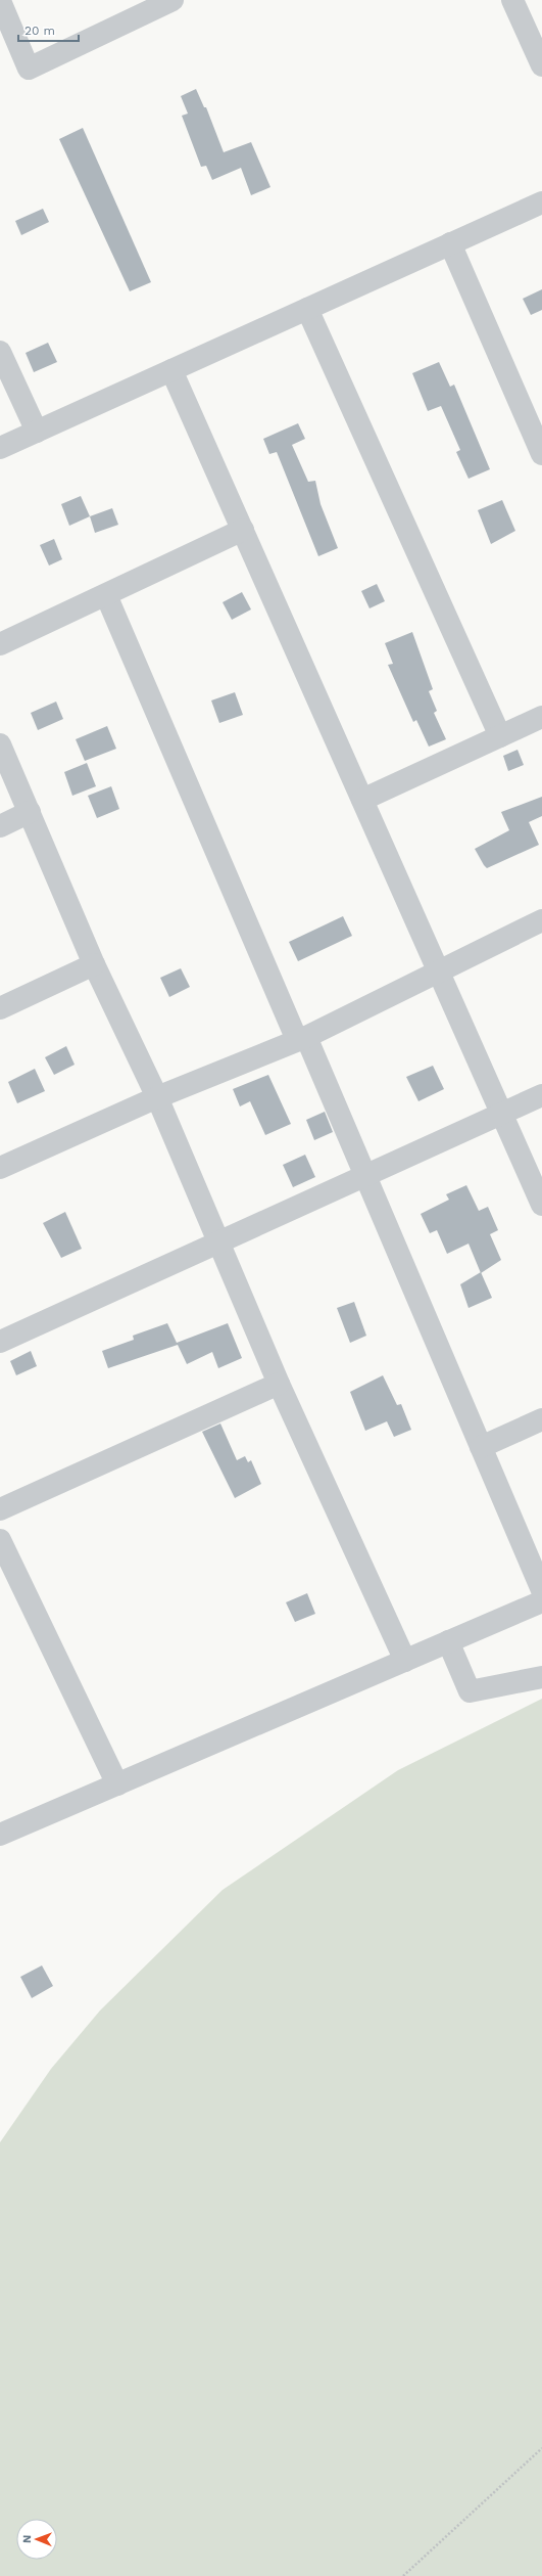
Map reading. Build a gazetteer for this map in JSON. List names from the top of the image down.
{
  "scale_bar": "20 m",
  "north": "left"
}
